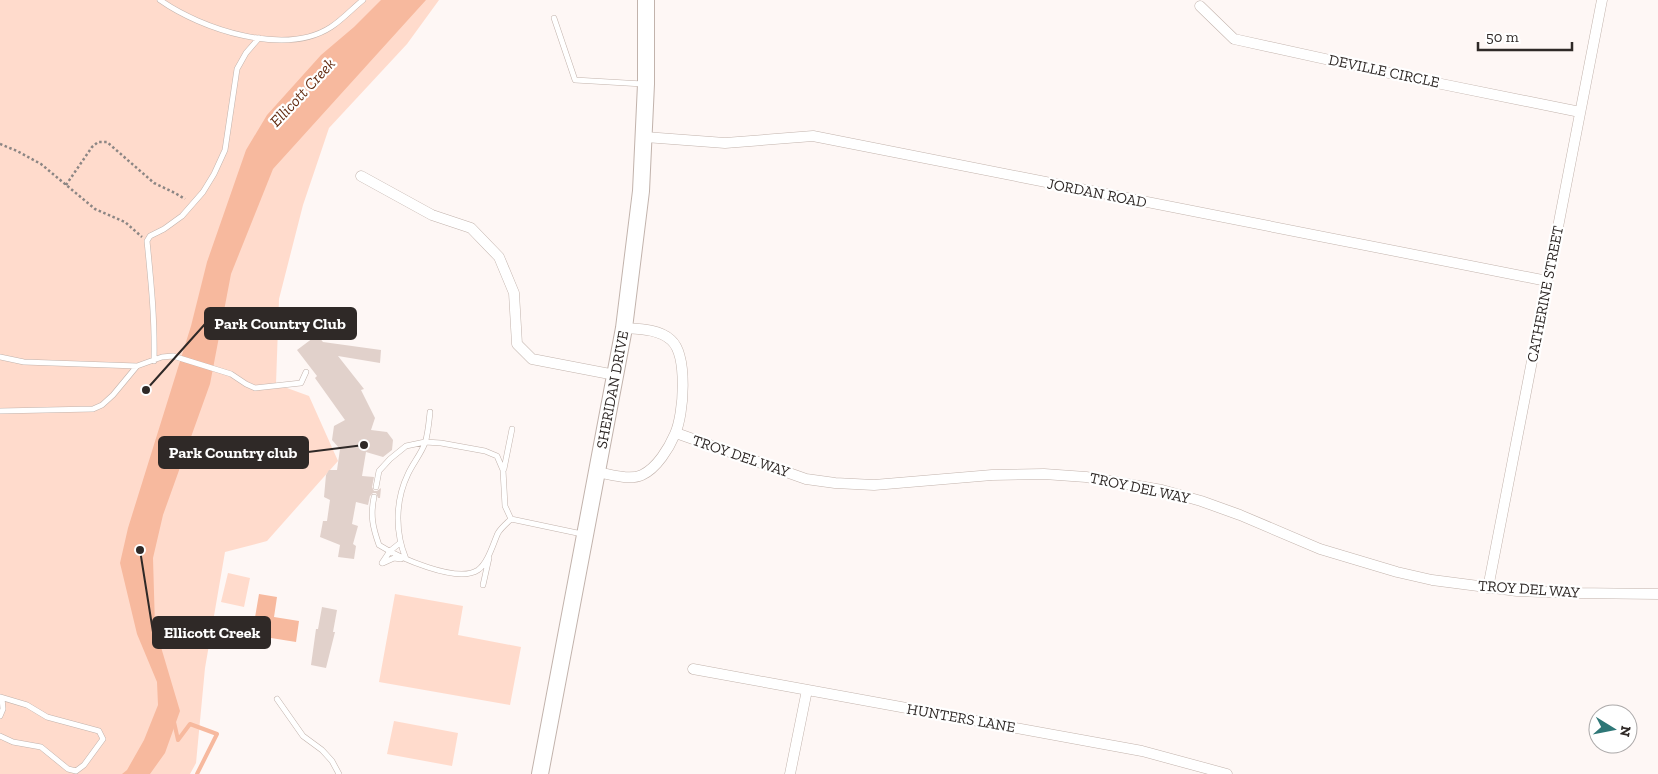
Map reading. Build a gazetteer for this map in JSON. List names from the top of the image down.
{
  "streets": {
    "main road": ["SHERIDAN DRIVE"],
    "street": [
      "DEVILLE CIRCLE",
      "JORDAN ROAD",
      "CATHERINE STREET",
      "TROY DEL WAY",
      "HUNTERS LANE"
    ]
  },
  "crossings": [
    ["DEVILLE CIRCLE", "CATHERINE STREET"],
    ["JORDAN ROAD", "CATHERINE STREET"],
    ["JORDAN ROAD", "SHERIDAN DRIVE"],
    ["CATHERINE STREET", "TROY DEL WAY"]
  ],
  "water": ["Ellicott Creek"],
  "places": ["Park Country Club", "Park Country club", "Ellicott Creek"],
  "scale_bar": "50 m",
  "north": "right"
}
